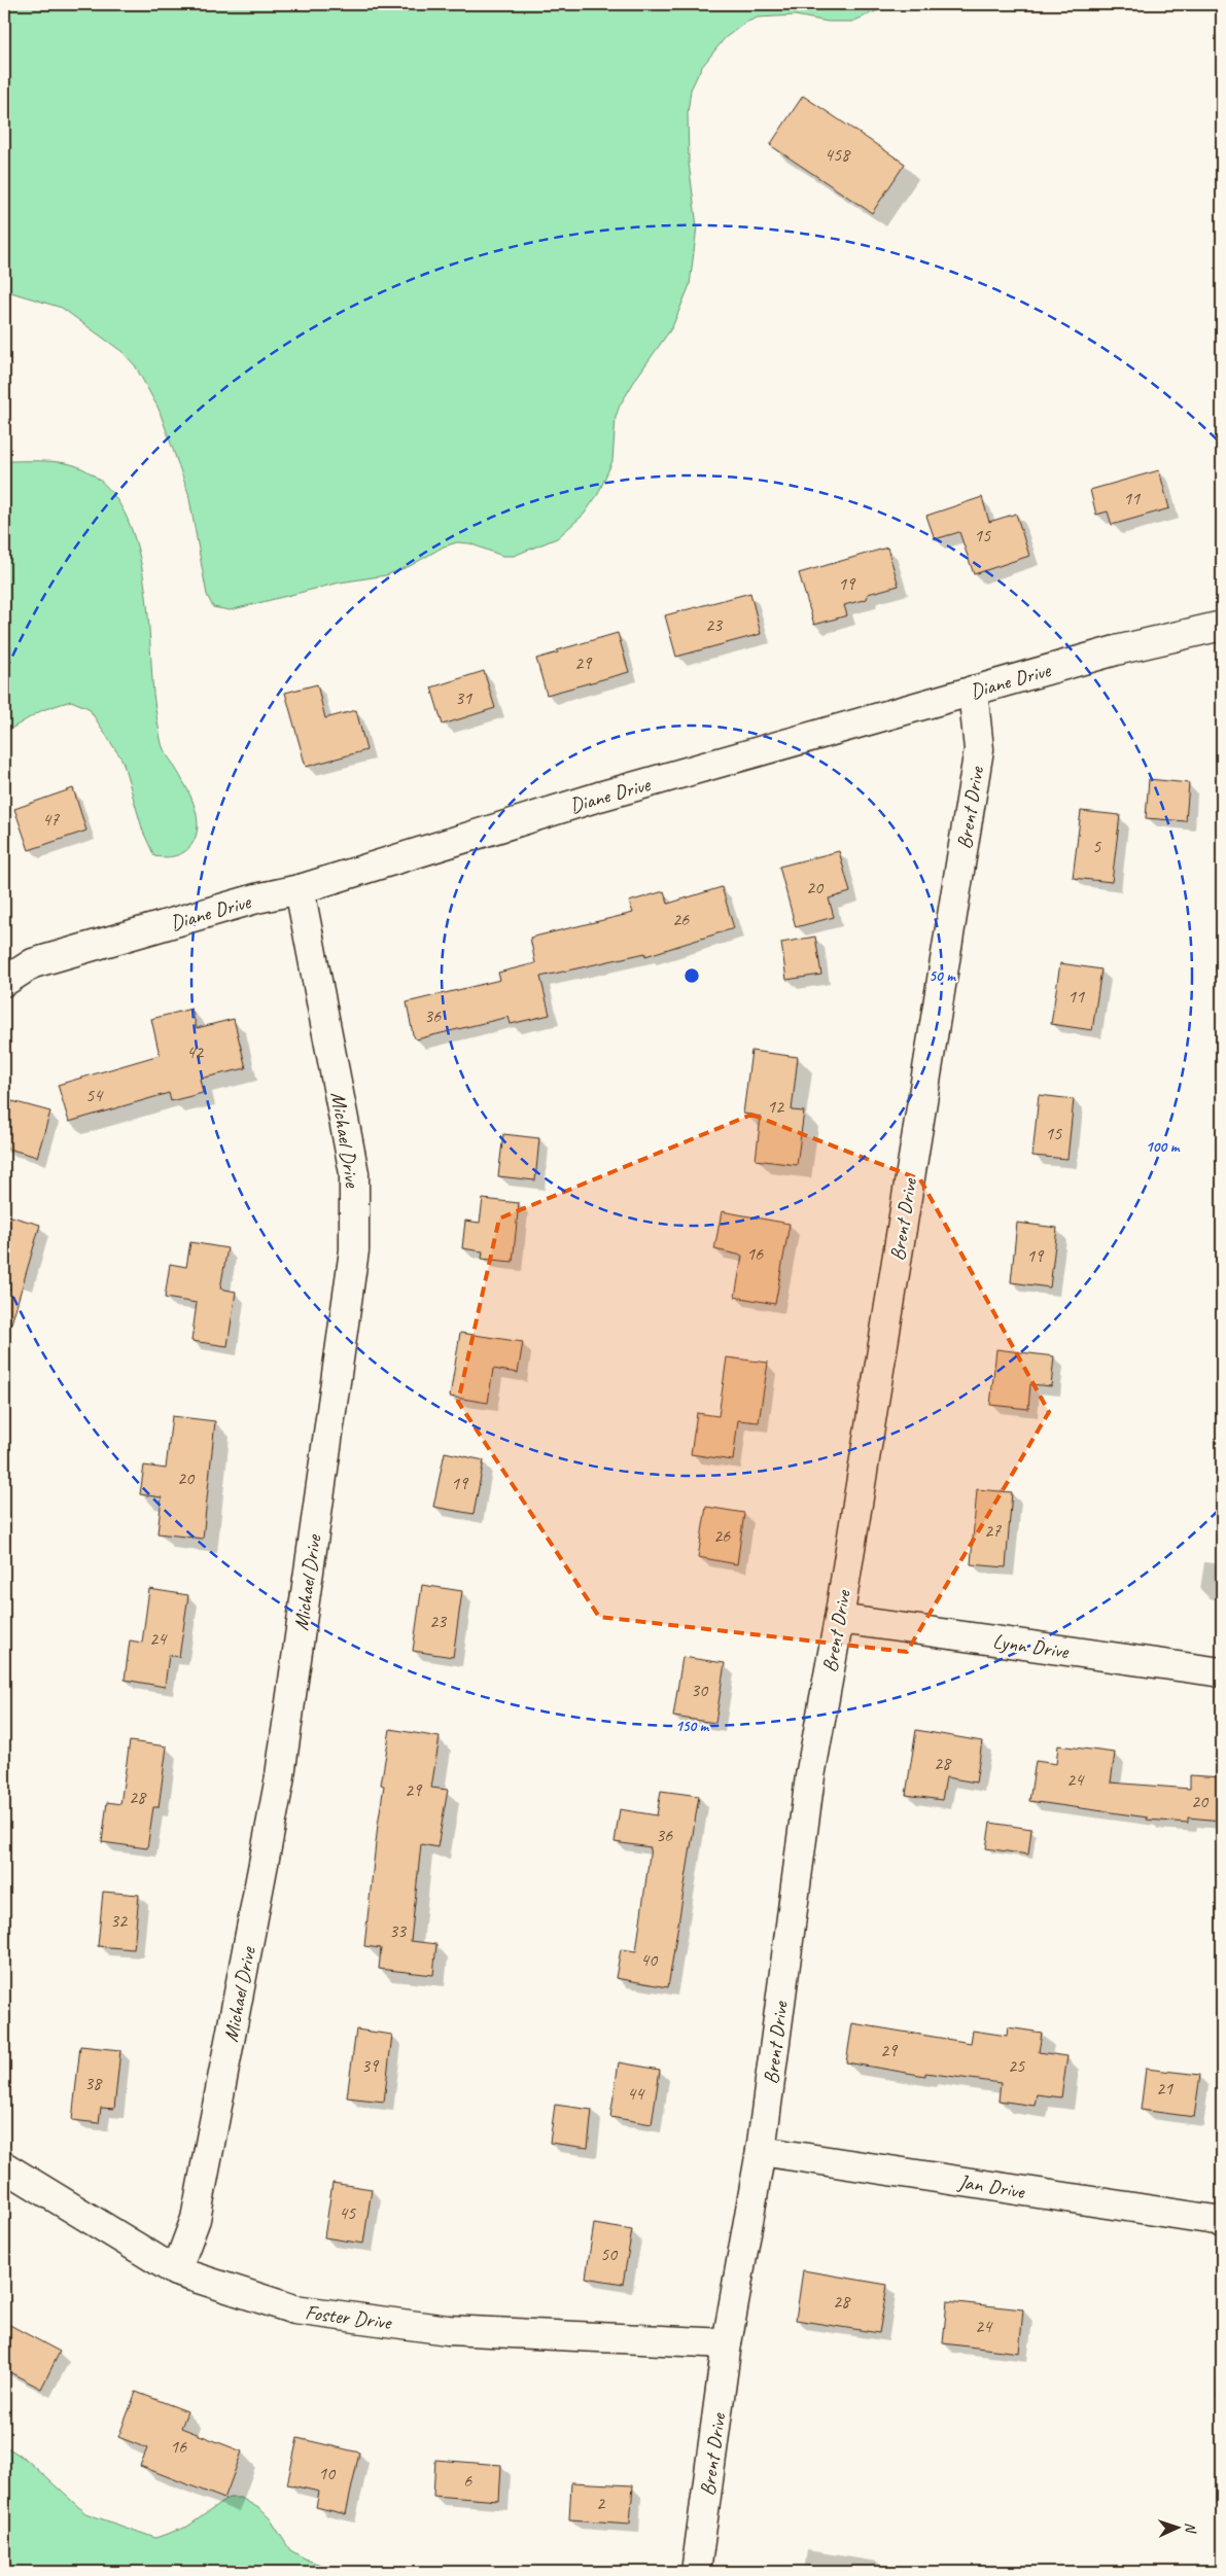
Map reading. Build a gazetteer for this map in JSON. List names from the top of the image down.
{
  "streets": {
    "street": [
      "Diane Drive",
      "Brent Drive",
      "Michael Drive",
      "Lynn Drive",
      "Jan Drive",
      "Foster Drive"
    ]
  },
  "crossings": [
    ["Diane Drive", "Brent Drive"],
    ["Diane Drive", "Michael Drive"],
    ["Brent Drive", "Lynn Drive"],
    ["Brent Drive", "Jan Drive"],
    ["Brent Drive", "Foster Drive"],
    ["Michael Drive", "Foster Drive"]
  ],
  "house_numbers": [
    "458",
    "11",
    "15",
    "19",
    "23",
    "29",
    "31",
    "47",
    "5",
    "20",
    "26",
    "11",
    "36",
    "42",
    "54",
    "12",
    "15",
    "16",
    "19",
    "20",
    "19",
    "27",
    "26",
    "23",
    "24",
    "30",
    "28",
    "24",
    "29",
    "28",
    "20",
    "36",
    "32",
    "33",
    "40",
    "29",
    "39",
    "25",
    "38",
    "21",
    "44",
    "45",
    "50",
    "28",
    "24",
    "16",
    "10",
    "6",
    "2"
  ],
  "north": "right",
  "rings": ["50 m", "100 m", "150 m"]
}
